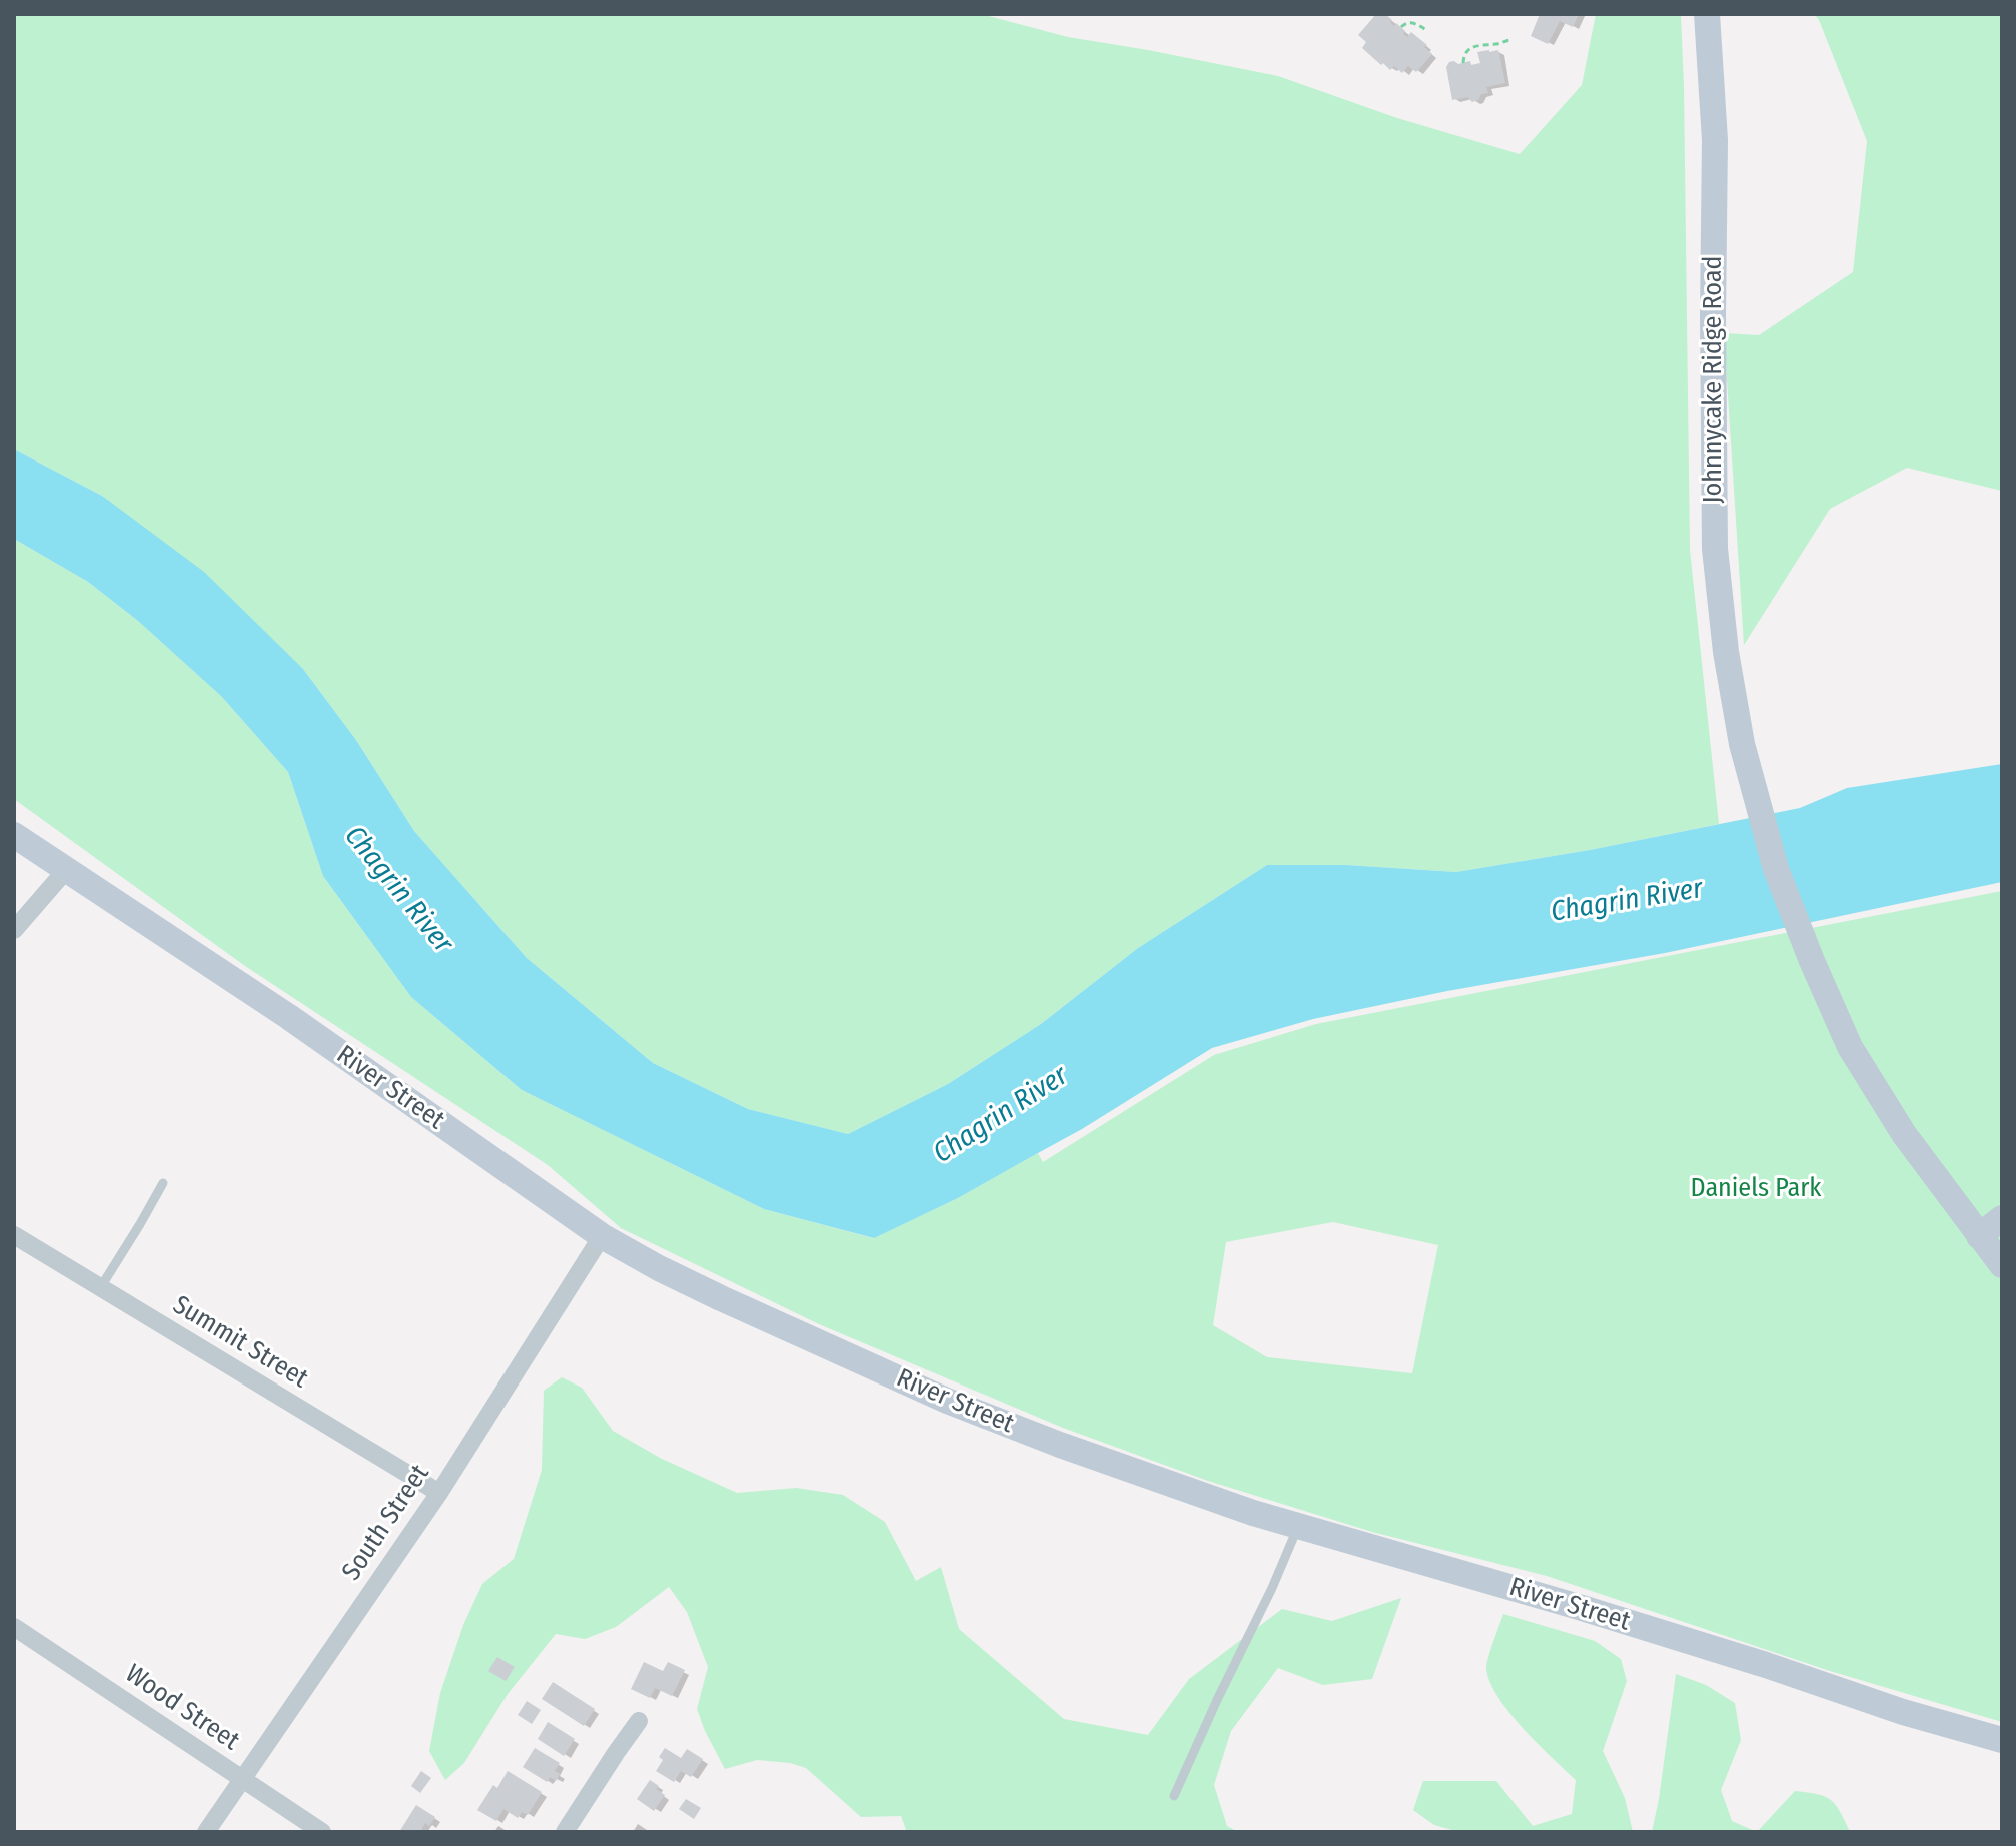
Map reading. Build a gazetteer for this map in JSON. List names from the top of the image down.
{
  "streets": {
    "main road": ["Johnnycake Ridge Road", "River Street"],
    "street": ["Summit Street", "South Street", "Wood Street"]
  },
  "crossings": [
    ["River Street", "South Street"],
    ["Summit Street", "South Street"],
    ["South Street", "Wood Street"]
  ],
  "water": ["Chagrin River"],
  "parks": ["Daniels Park"]
}
